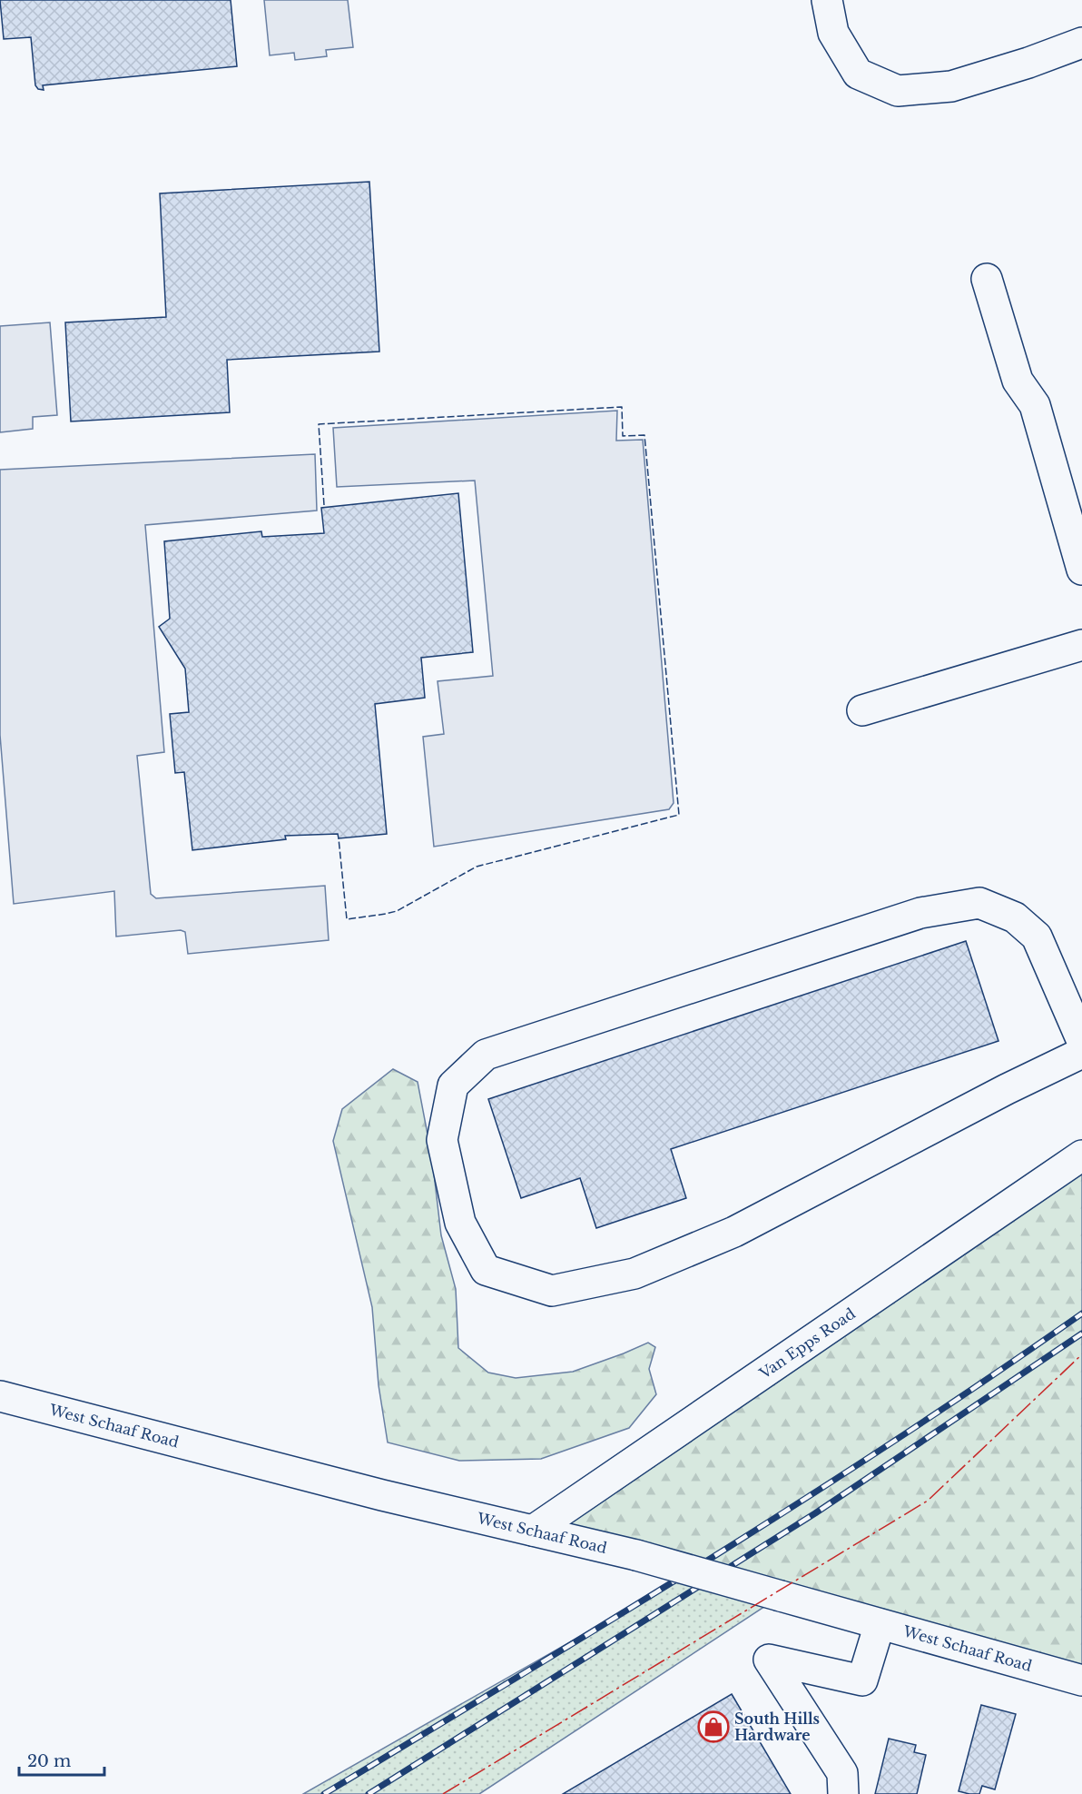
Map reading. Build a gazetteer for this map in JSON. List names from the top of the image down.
{
  "streets": {
    "street": ["Van Epps Road", "West Schaaf Road"]
  },
  "crossings": [
    ["Van Epps Road", "West Schaaf Road"]
  ],
  "places": {
    "shop": ["South Hills Hardware"]
  },
  "scale_bar": "20 m"
}
